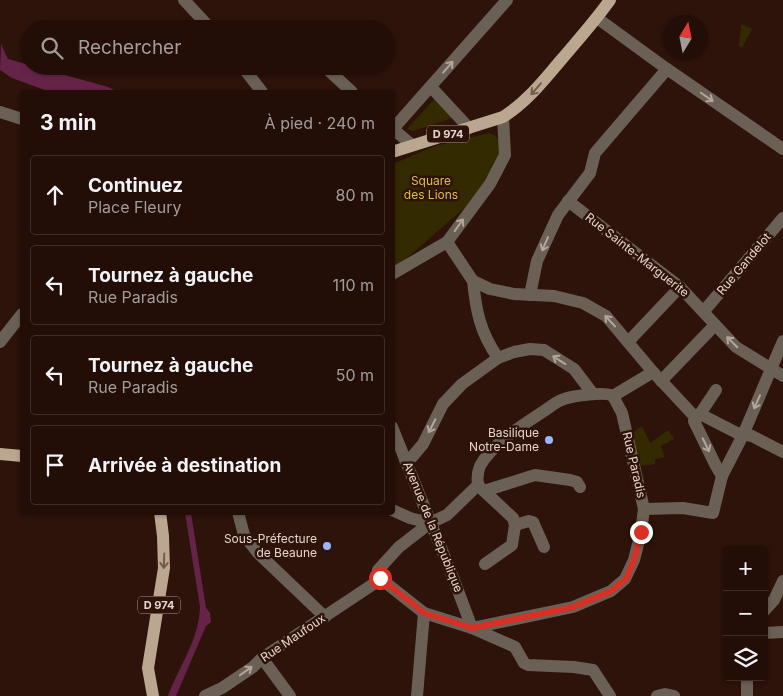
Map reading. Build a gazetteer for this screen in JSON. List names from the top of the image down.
{
  "streets": {
    "main road": ["D 974"],
    "street": [
      "Rue Sainte-Marguerite",
      "Rue Gandelot",
      "Rue Paradis",
      "Avenue de la République",
      "Rue Maufoux"
    ]
  },
  "crossings": [
    ["Rue Sainte-Marguerite", "Rue Gandelot"],
    ["Rue Paradis", "Avenue de la République"]
  ],
  "parks": ["Square des Lions"],
  "places": ["Basilique Notre-Dame", "Sous-Préfecture de Beaune"],
  "north": "top",
  "page": {
    "search": "Rechercher",
    "heading": ["3 min", "À pied · 240 m"],
    "list": [
      ["Continuez", "Place Fleury", "80 m"],
      ["Tournez à gauche", "Rue Paradis", "110 m"],
      ["Tournez à gauche", "Rue Paradis", "50 m"],
      "Arrivée à destination"
    ],
    "map_buttons": ["+", "−"]
  }
}
